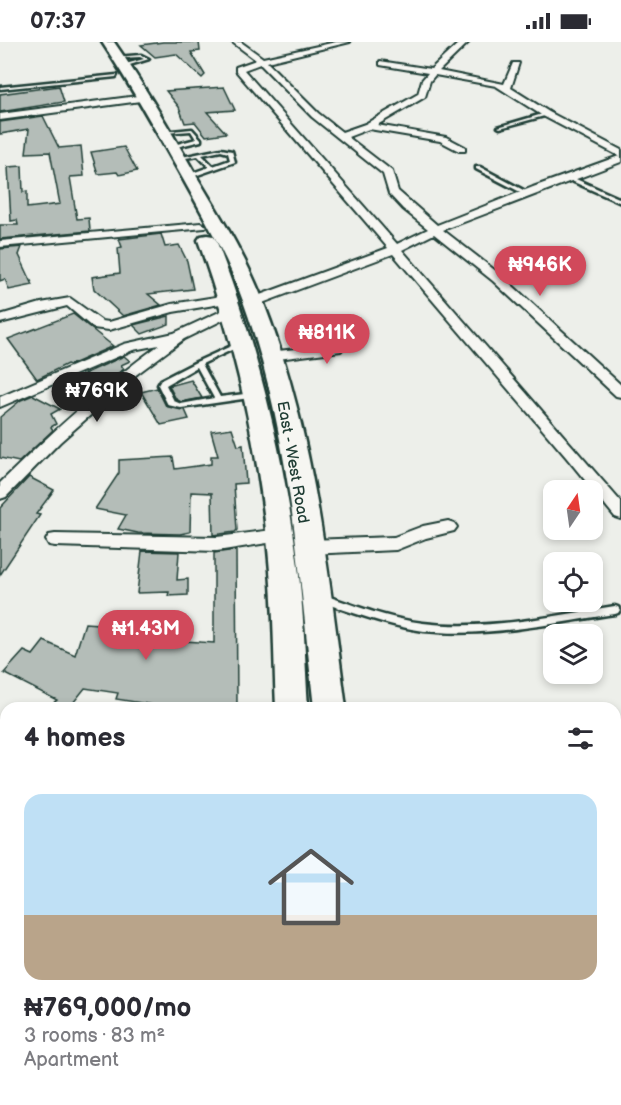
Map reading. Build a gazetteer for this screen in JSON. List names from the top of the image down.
{
  "streets": {
    "main road": ["East - West Road"]
  },
  "north": "top",
  "page": {
    "status": "07:37",
    "price": [
      "₦946K",
      "₦811K",
      "₦769K",
      "₦1.43M"
    ],
    "heading": "4 homes",
    "list": [
      {
        "name": "₦769,000/mo",
        "note": "3 rooms · 83 m² · Apartment"
      }
    ]
  }
}
